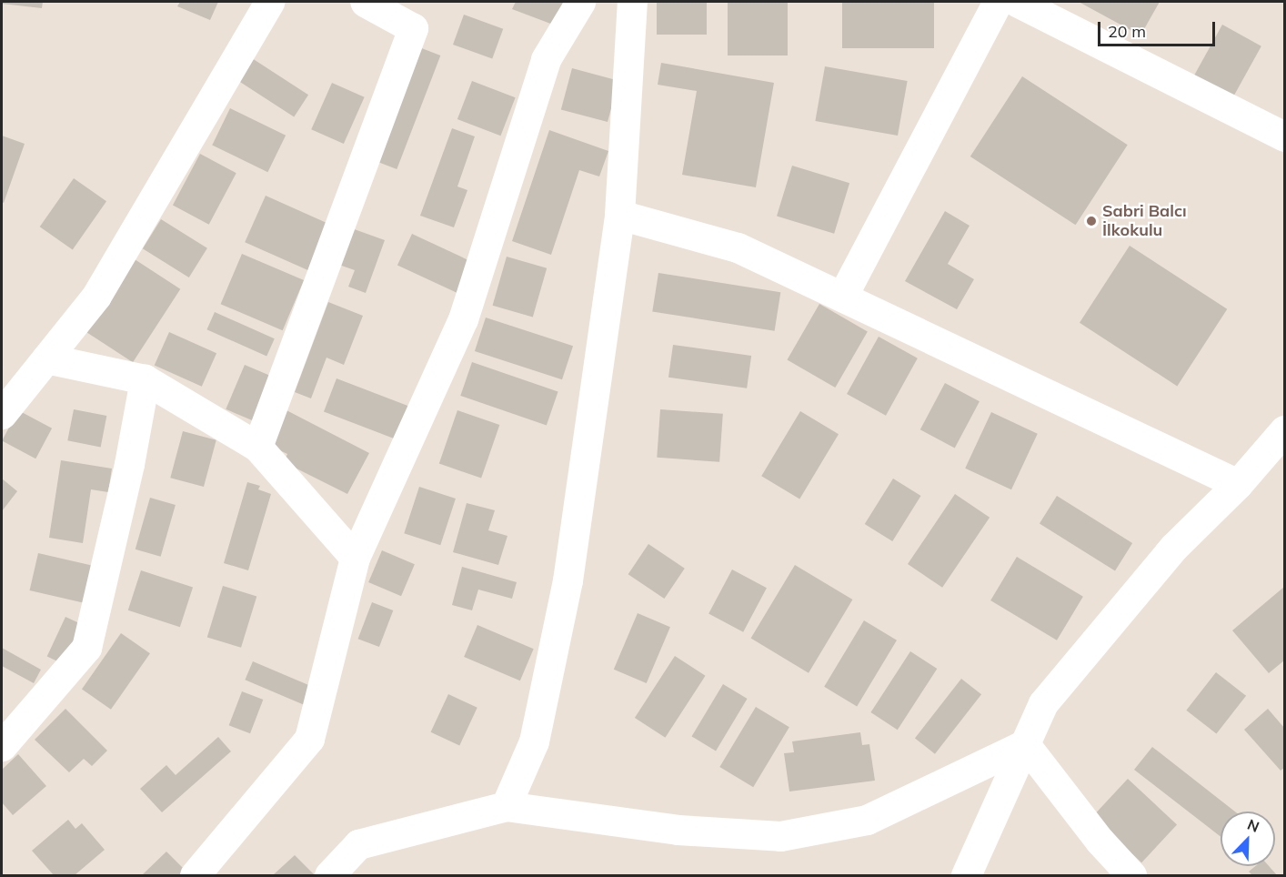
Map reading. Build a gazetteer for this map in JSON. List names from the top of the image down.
{
  "places": ["Sabri Balcı İlkokulu"],
  "scale_bar": "20 m",
  "north": "top right"
}
